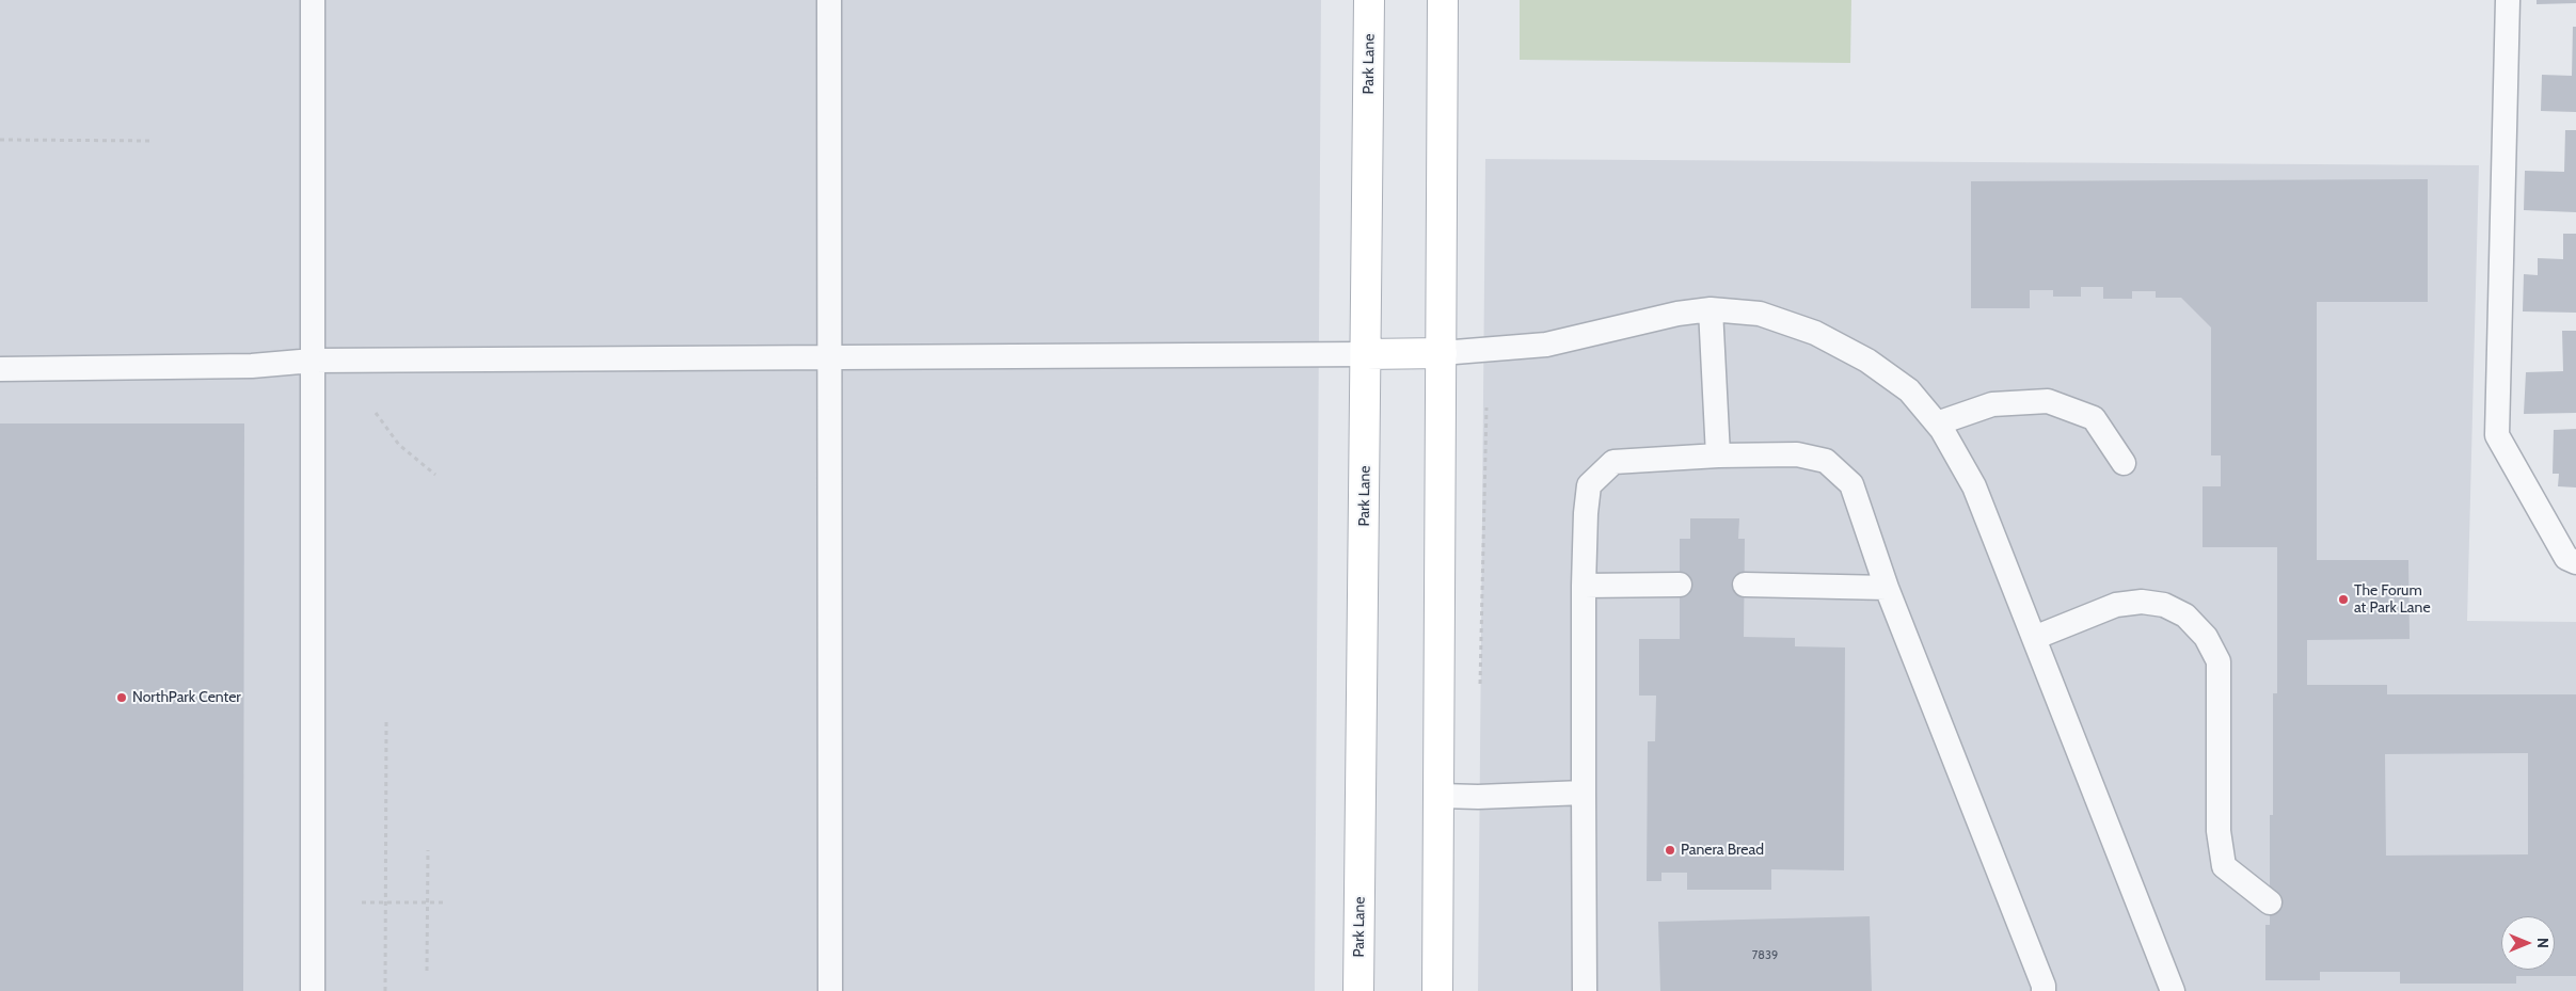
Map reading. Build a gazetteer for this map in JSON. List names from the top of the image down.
{
  "streets": {
    "main road": ["Park Lane"]
  },
  "places": ["The Forum at Park Lane", "NorthPark Center", "Panera Bread"],
  "house_numbers": ["7839"],
  "north": "right"
}
